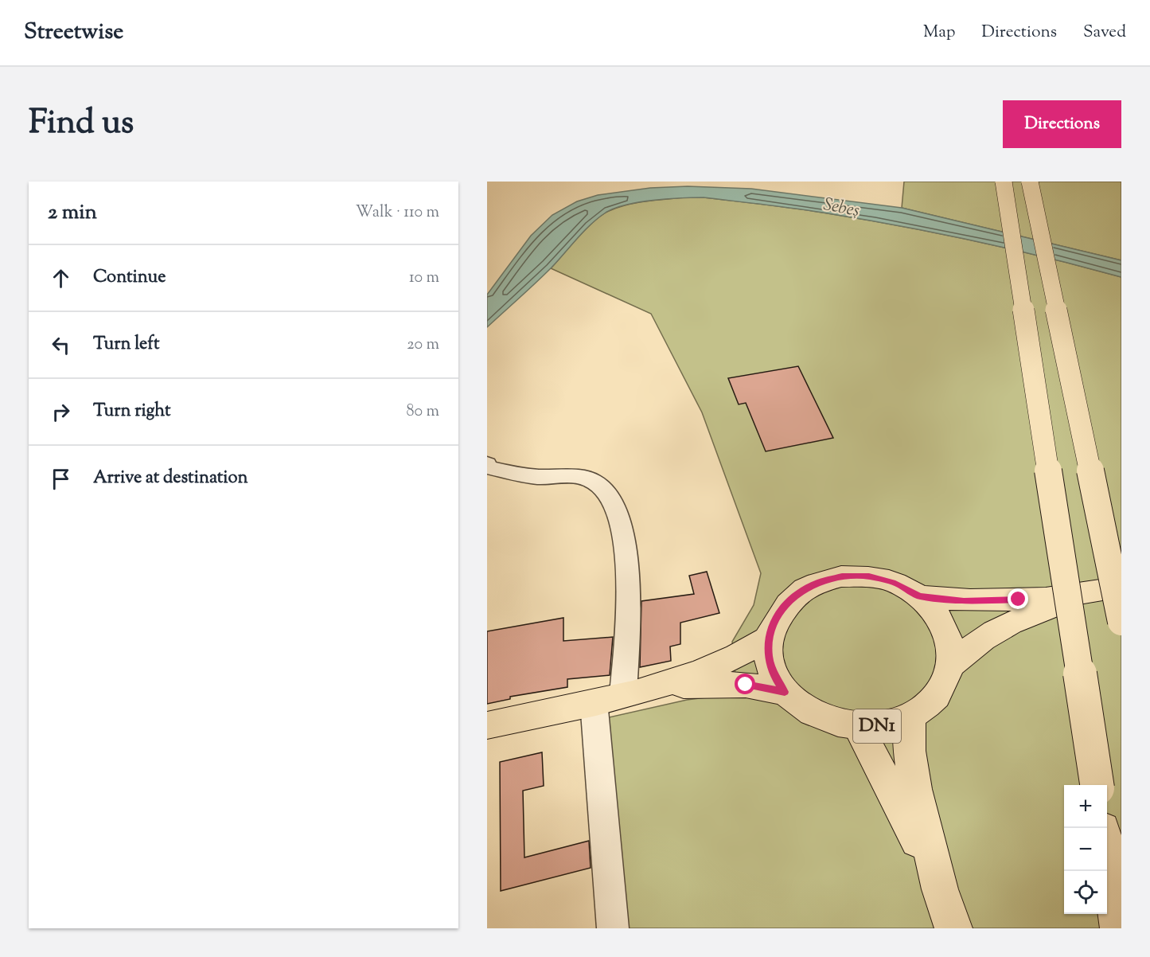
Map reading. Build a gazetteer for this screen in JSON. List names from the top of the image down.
{
  "streets": {
    "main road": ["DN1"]
  },
  "water": ["Sebeș"],
  "page": {
    "header": "Streetwise",
    "nav": ["Map", "Directions", "Saved"],
    "title": "Find us",
    "buttons": "Directions",
    "heading": ["2 min", "Walk · 110 m"],
    "list": [
      ["Continue", "10 m"],
      ["Turn left", "20 m"],
      ["Turn right", "80 m"],
      "Arrive at destination"
    ],
    "map_buttons": ["+", "−"]
  }
}
